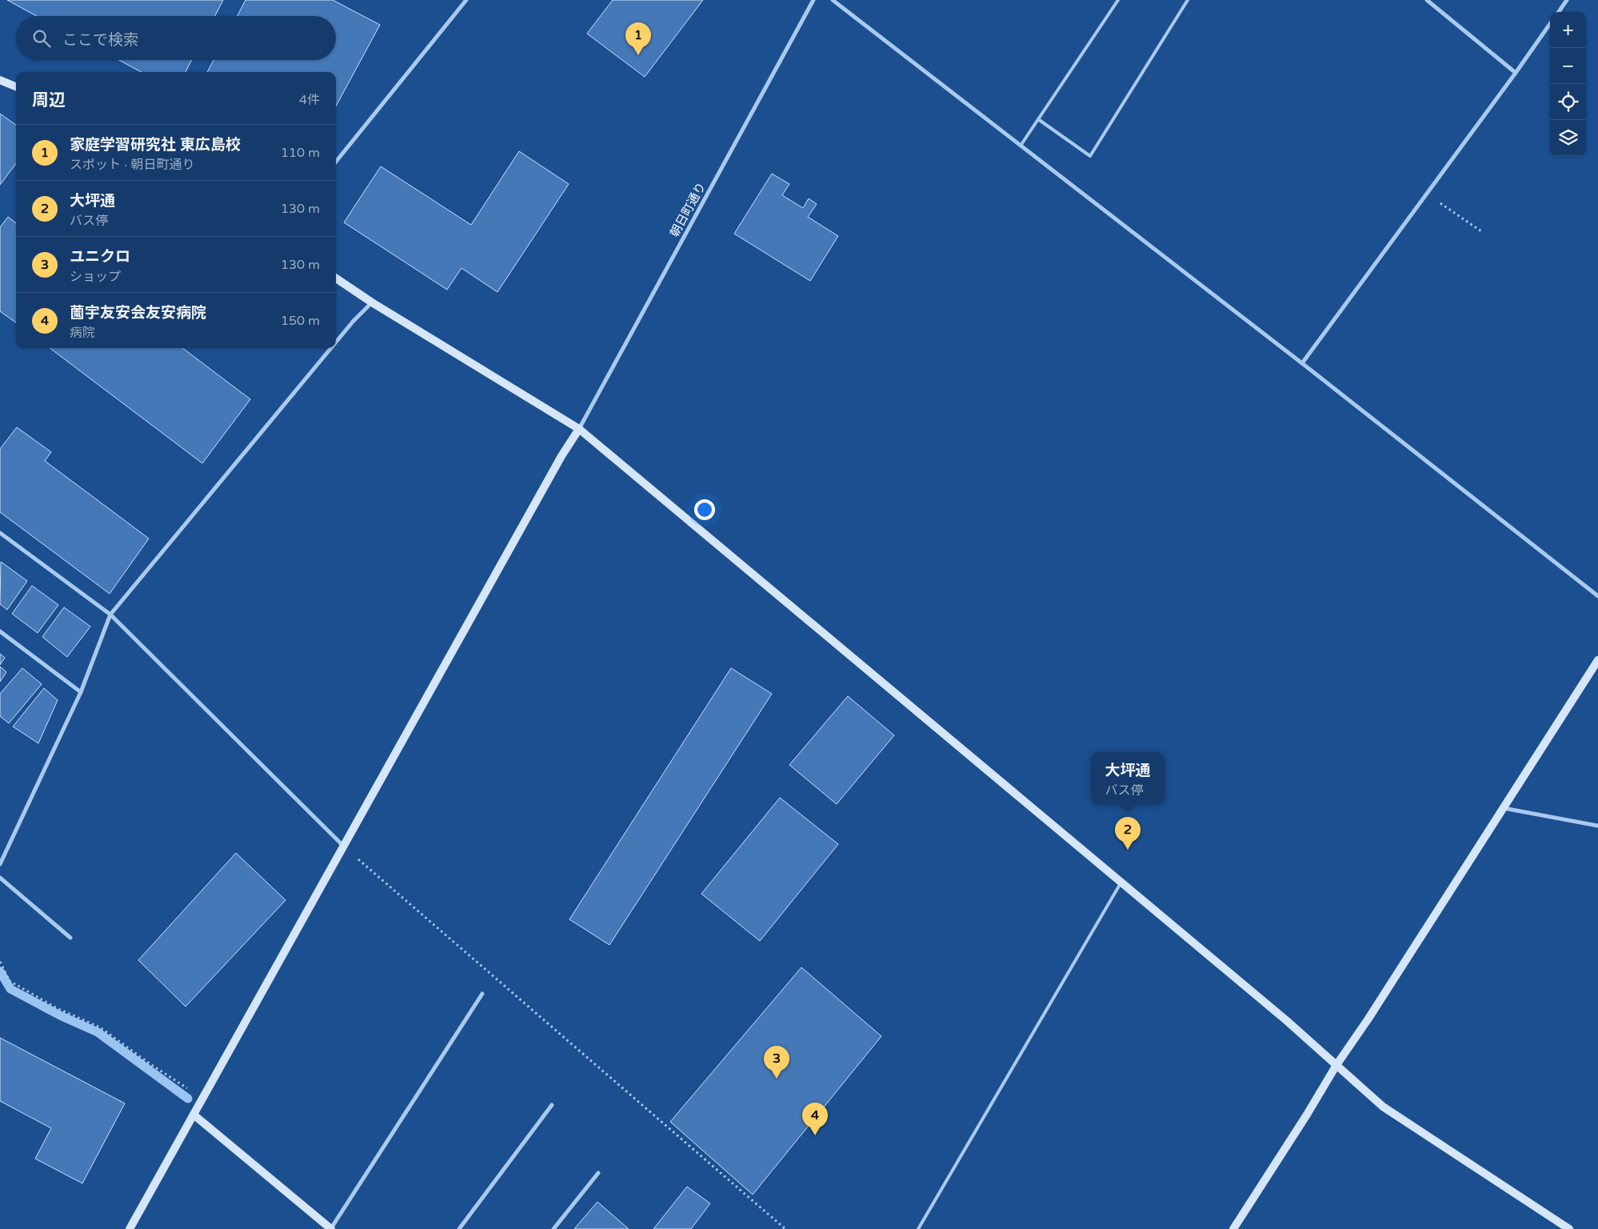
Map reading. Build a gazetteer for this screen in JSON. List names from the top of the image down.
{
  "streets": {
    "street": ["朝日町通り"]
  },
  "page": {
    "map_buttons": ["+", "−"],
    "search": "ここで検索",
    "pins": [
      "1",
      "2",
      "3",
      "4"
    ],
    "heading": ["周辺", "4件"],
    "list": [
      {
        "mark": "1",
        "name": "家庭学習研究社 東広島校",
        "note": "スポット · 朝日町通り",
        "value": "110 m"
      },
      {
        "mark": "2",
        "name": "大坪通",
        "note": "バス停",
        "value": "130 m"
      },
      {
        "mark": "3",
        "name": "ユニクロ",
        "note": "ショップ",
        "value": "130 m"
      },
      {
        "mark": "4",
        "name": "薗宇友安会友安病院",
        "note": "病院",
        "value": "150 m"
      }
    ],
    "popup": ["大坪通", "バス停"]
  }
}
